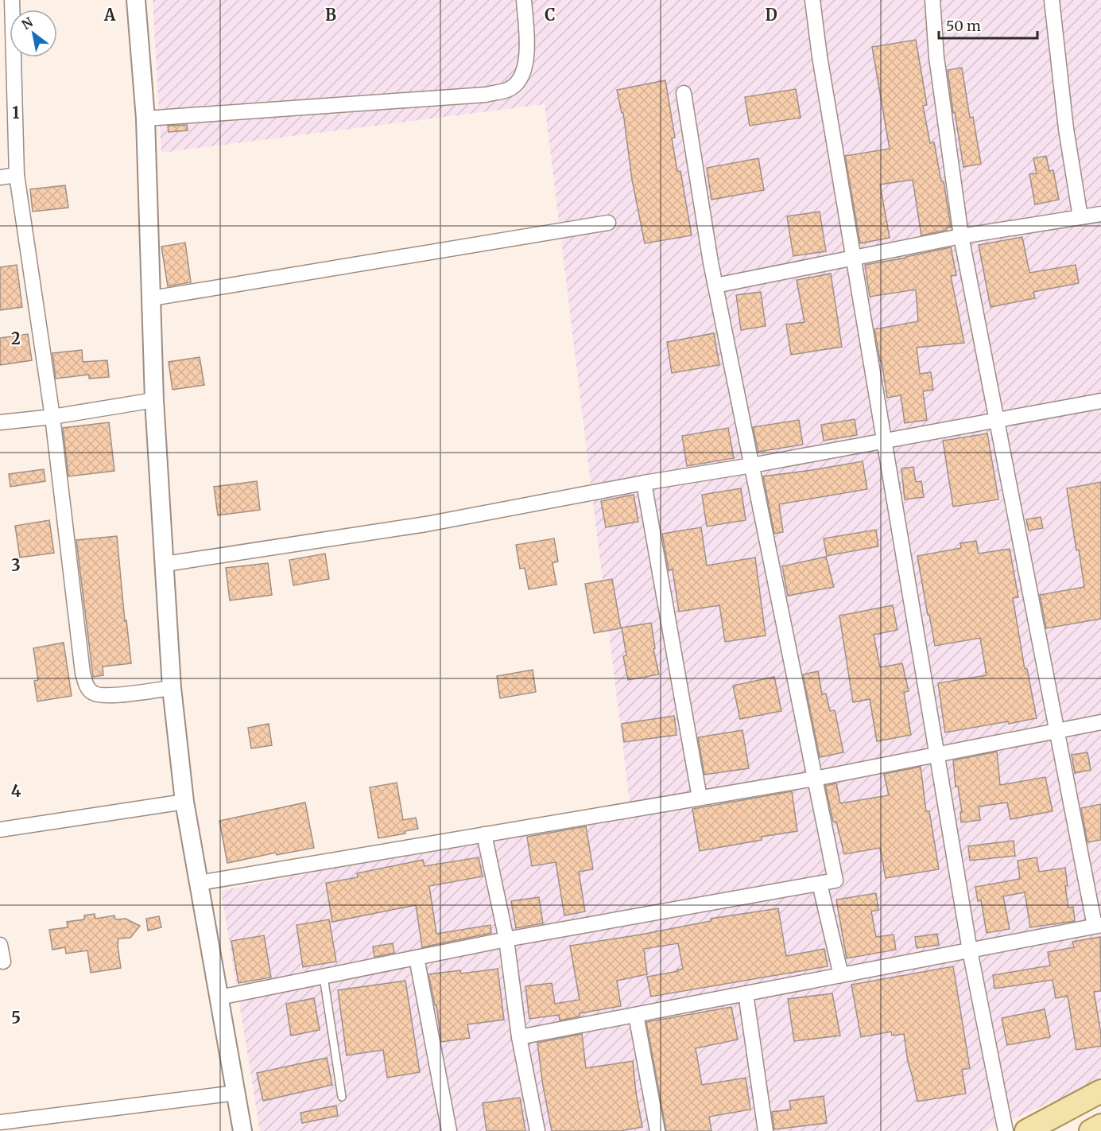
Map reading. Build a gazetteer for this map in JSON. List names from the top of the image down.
{
  "scale_bar": "50 m",
  "north": "top left",
  "grid": {
    "columns": [
      "A",
      "B",
      "C",
      "D"
    ],
    "rows": [
      "1",
      "2",
      "3",
      "4",
      "5"
    ]
  }
}
